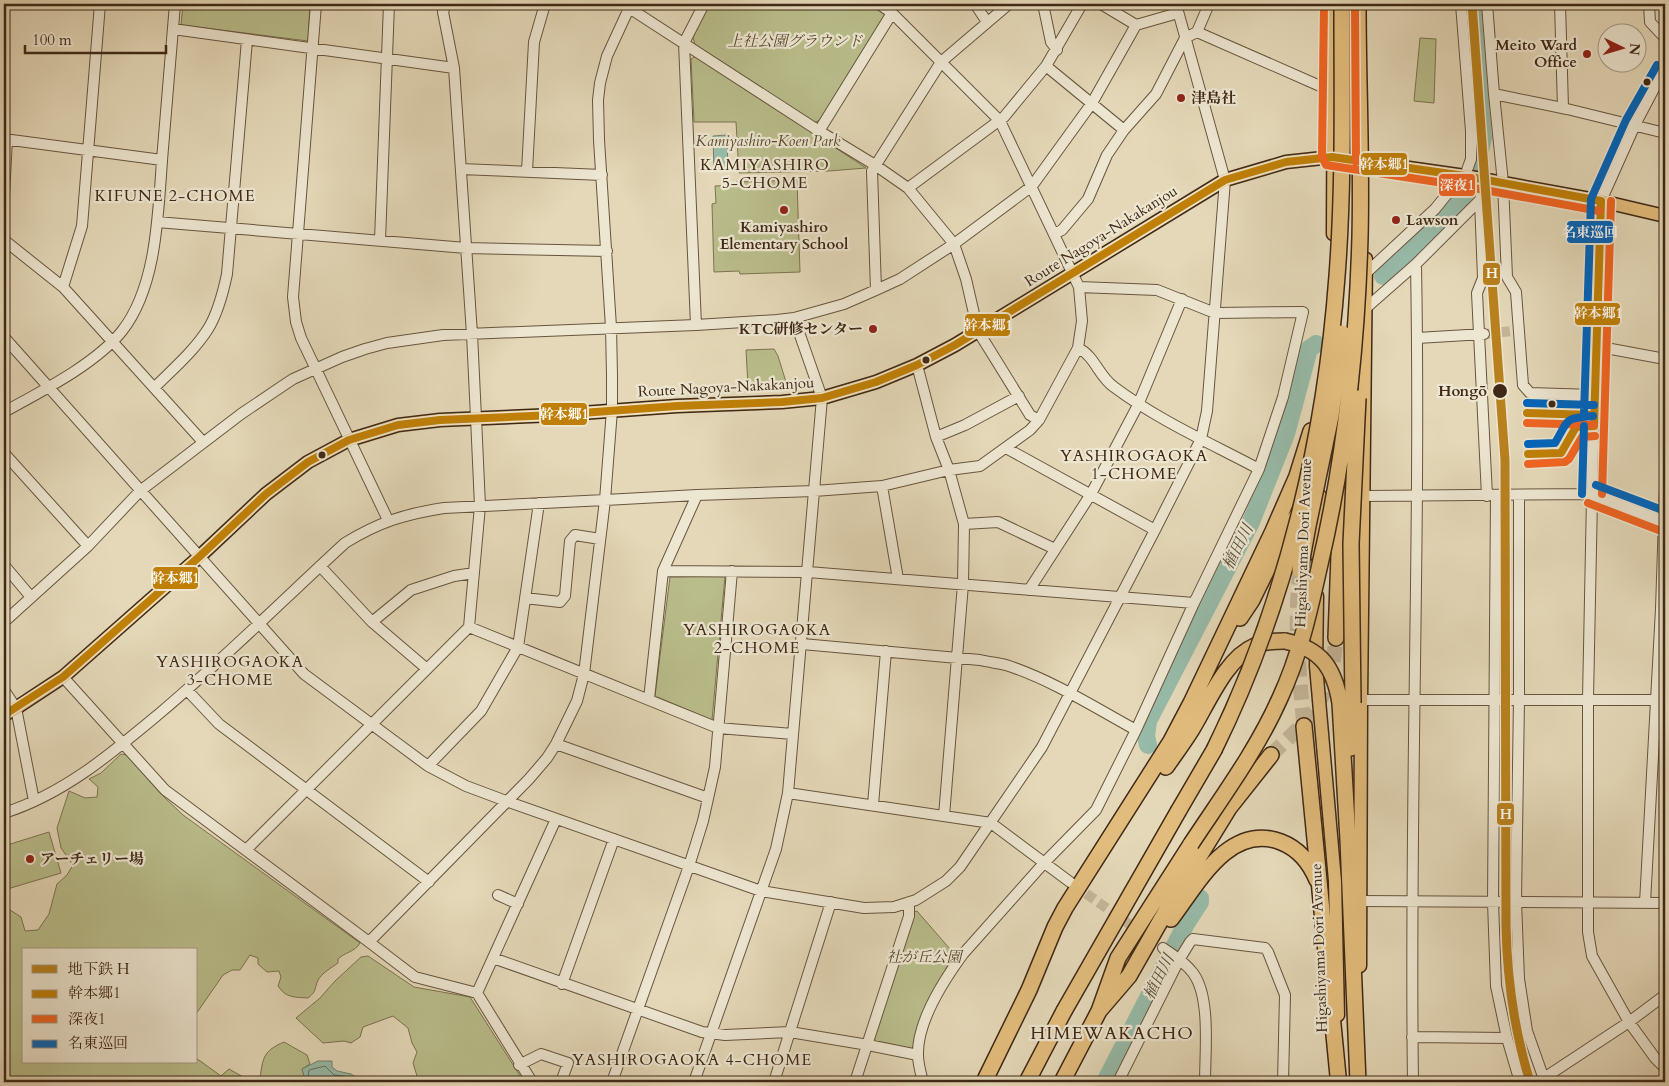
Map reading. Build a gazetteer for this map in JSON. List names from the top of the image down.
{
  "streets": {
    "main road": ["Route Nagoya-Nakakanjou", "Higashiyama Dori Avenue"]
  },
  "crossings": [
    ["Route Nagoya-Nakakanjou", "Higashiyama Dori Avenue"]
  ],
  "districts": [
    "KAMIYASHIRO 5-CHOME",
    "KIFUNE 2-CHOME",
    "YASHIROGAOKA 1-CHOME",
    "YASHIROGAOKA 2-CHOME",
    "YASHIROGAOKA 3-CHOME",
    "HIMEWAKACHO",
    "YASHIROGAOKA 4-CHOME"
  ],
  "water": ["植田川"],
  "parks": ["上社公園グラウンド", "Kamiyashiro-Koen Park", "社が丘公園"],
  "places": [
    "Meito Ward Office",
    "津島社",
    "Kamiyashiro Elementary School",
    "Lawson",
    "KTC研修センター",
    "Hongō",
    "アーチェリー場"
  ],
  "lines": [
    "metro line H",
    "transit line 深夜1",
    "transit line 名東巡回",
    "transit line 幹本郷1"
  ],
  "legend": [
    "地下鉄 H",
    "幹本郷1",
    "深夜1",
    "名東巡回"
  ],
  "scale_bar": "100 m",
  "north": "right"
}
